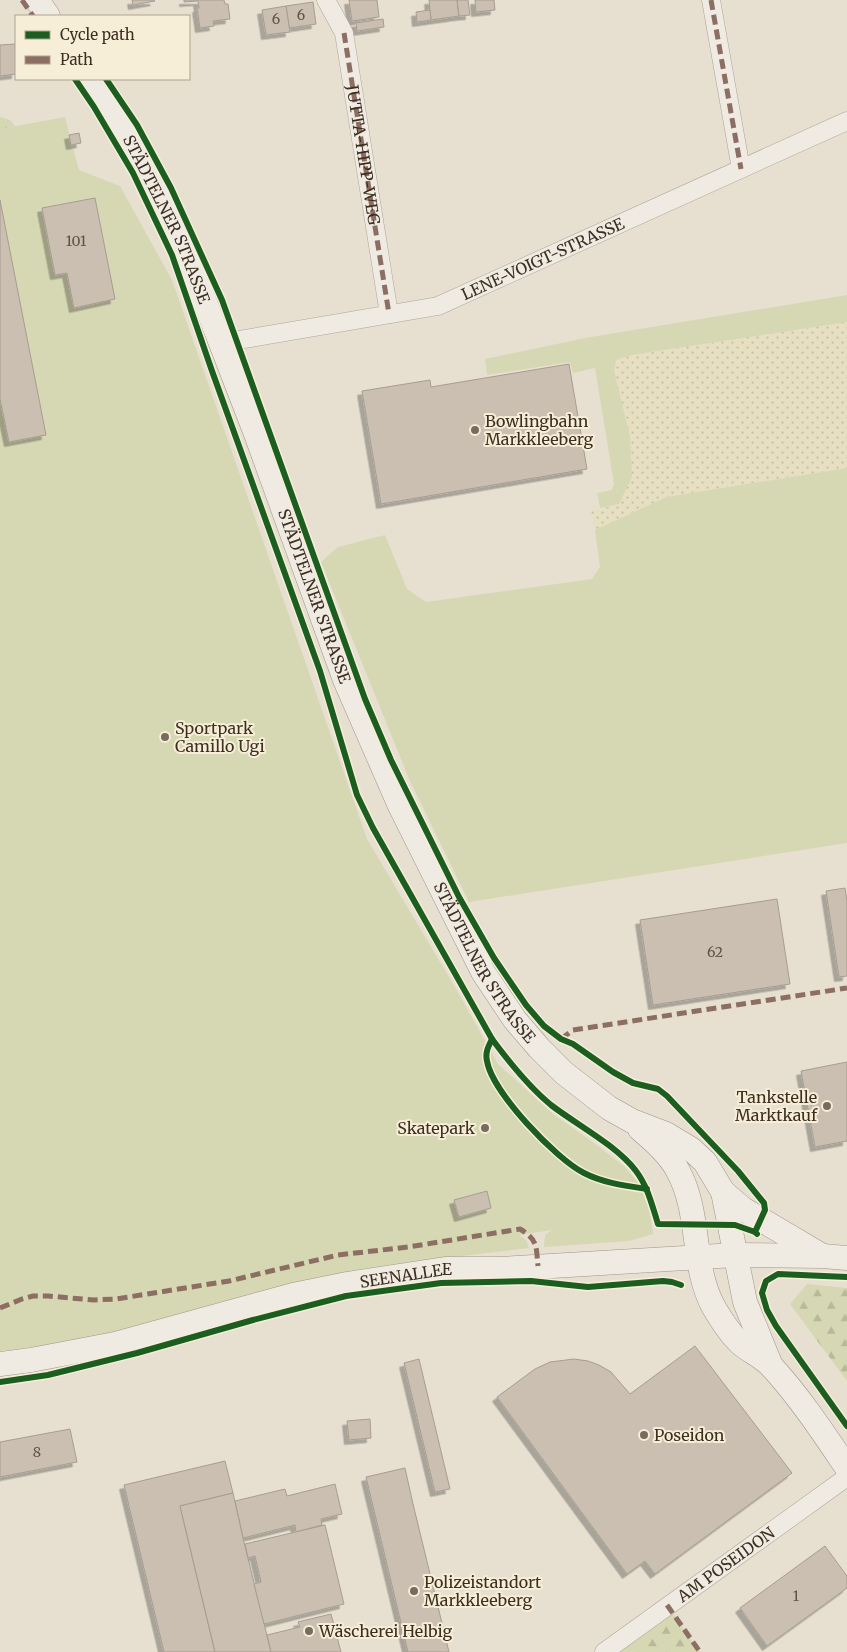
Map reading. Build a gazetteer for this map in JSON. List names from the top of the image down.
{
  "streets": {
    "street": [
      "JUTTA-HIPP-WEG",
      "STÄDTELNER STRASSE",
      "LENE-VOIGT-STRASSE",
      "SEENALLEE",
      "AM POSEIDON"
    ]
  },
  "crossings": [
    ["JUTTA-HIPP-WEG", "LENE-VOIGT-STRASSE"],
    ["STÄDTELNER STRASSE", "LENE-VOIGT-STRASSE"],
    ["STÄDTELNER STRASSE", "SEENALLEE"]
  ],
  "places": [
    "Bowlingbahn Markkleeberg",
    "Sportpark Camillo Ugi",
    "Tankstelle Marktkauf",
    "Skatepark",
    "Poseidon",
    "Polizeistandort Markkleeberg",
    "Wäscherei Helbig"
  ],
  "house_numbers": [
    "6",
    "6",
    "101",
    "62",
    "8",
    "1"
  ],
  "legend": ["Cycle path", "Path"]
}
